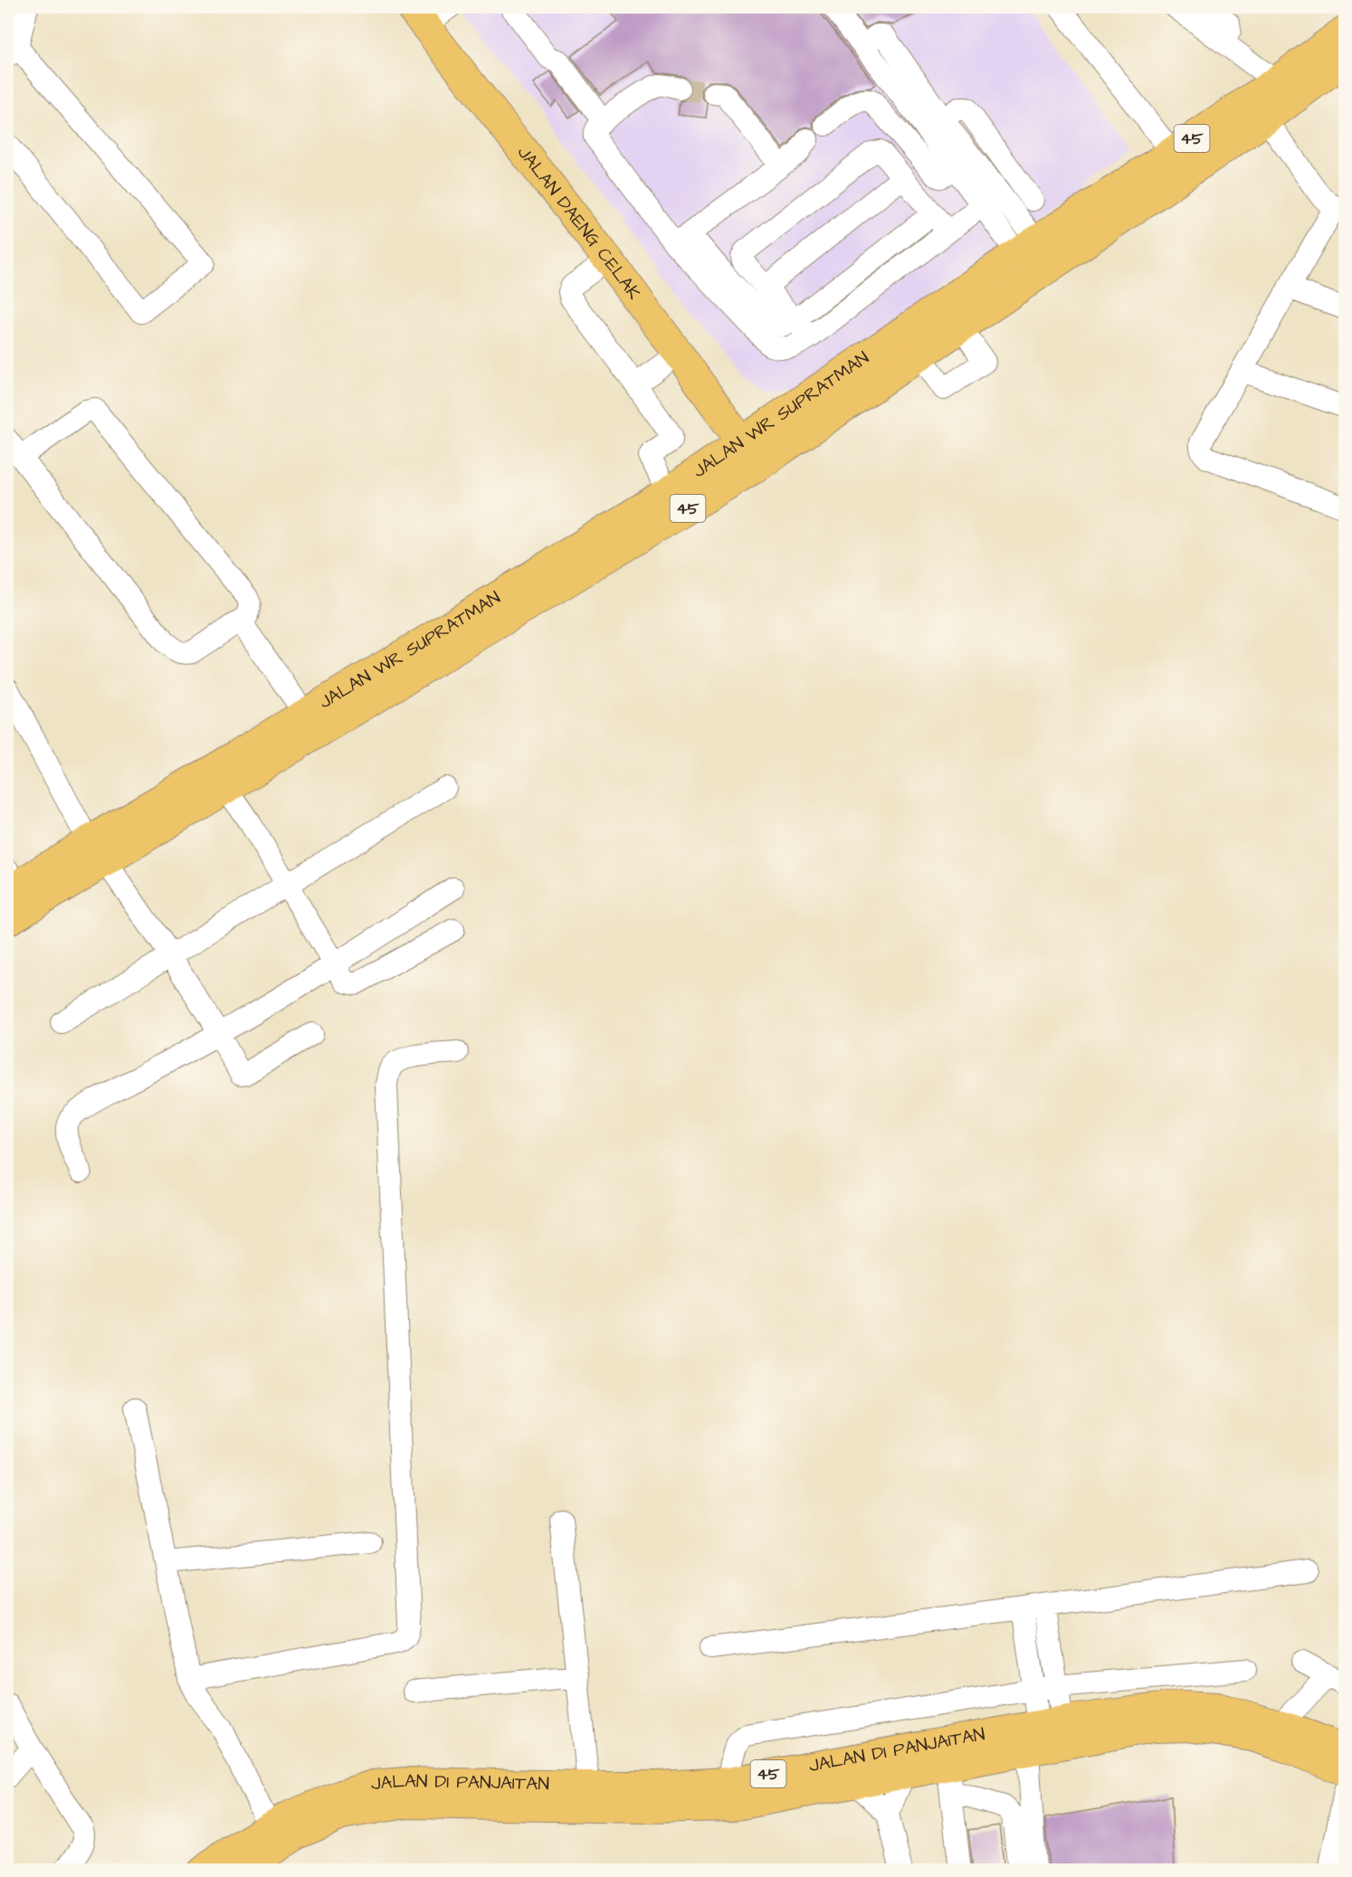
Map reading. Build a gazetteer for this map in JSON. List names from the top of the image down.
{
  "streets": {
    "highway": ["45", "JALAN DAENG CELAK", "JALAN WR SUPRATMAN"],
    "main road": ["JALAN DI PANJAITAN"]
  },
  "crossings": [
    ["JALAN DAENG CELAK", "JALAN WR SUPRATMAN"]
  ]
}
